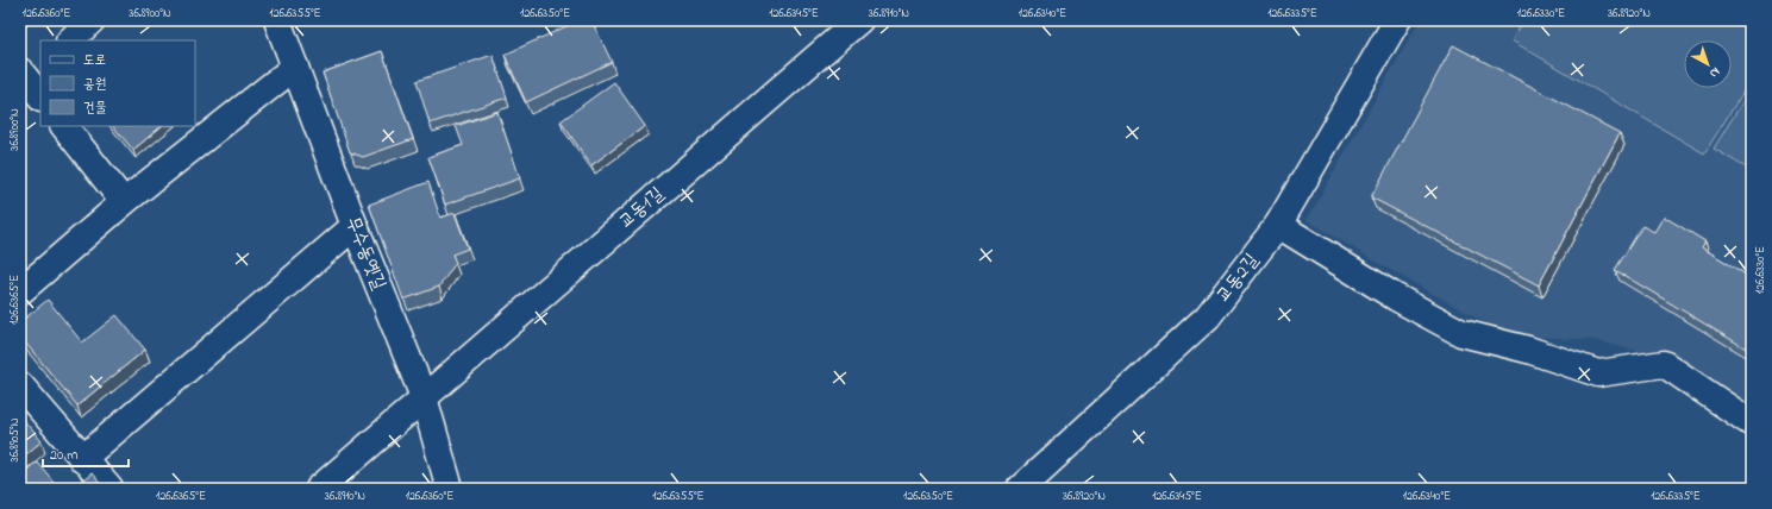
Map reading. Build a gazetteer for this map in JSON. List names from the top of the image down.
{
  "streets": {
    "street": ["교동1길", "무수동옛길", "교동2길"]
  },
  "crossings": [
    ["교동1길", "무수동옛길"]
  ],
  "legend": ["도로", "공원", "건물"],
  "scale_bar": "20 m",
  "north": "bottom right",
  "coordinates": [
    "126.6360°E",
    "36.8900°N",
    "126.6355°E",
    "126.6350°E",
    "126.6345°E",
    "36.8910°N",
    "126.6340°E",
    "126.6335°E",
    "126.6330°E",
    "36.8920°N",
    "126.6365°E",
    "36.8905°N"
  ]
}
